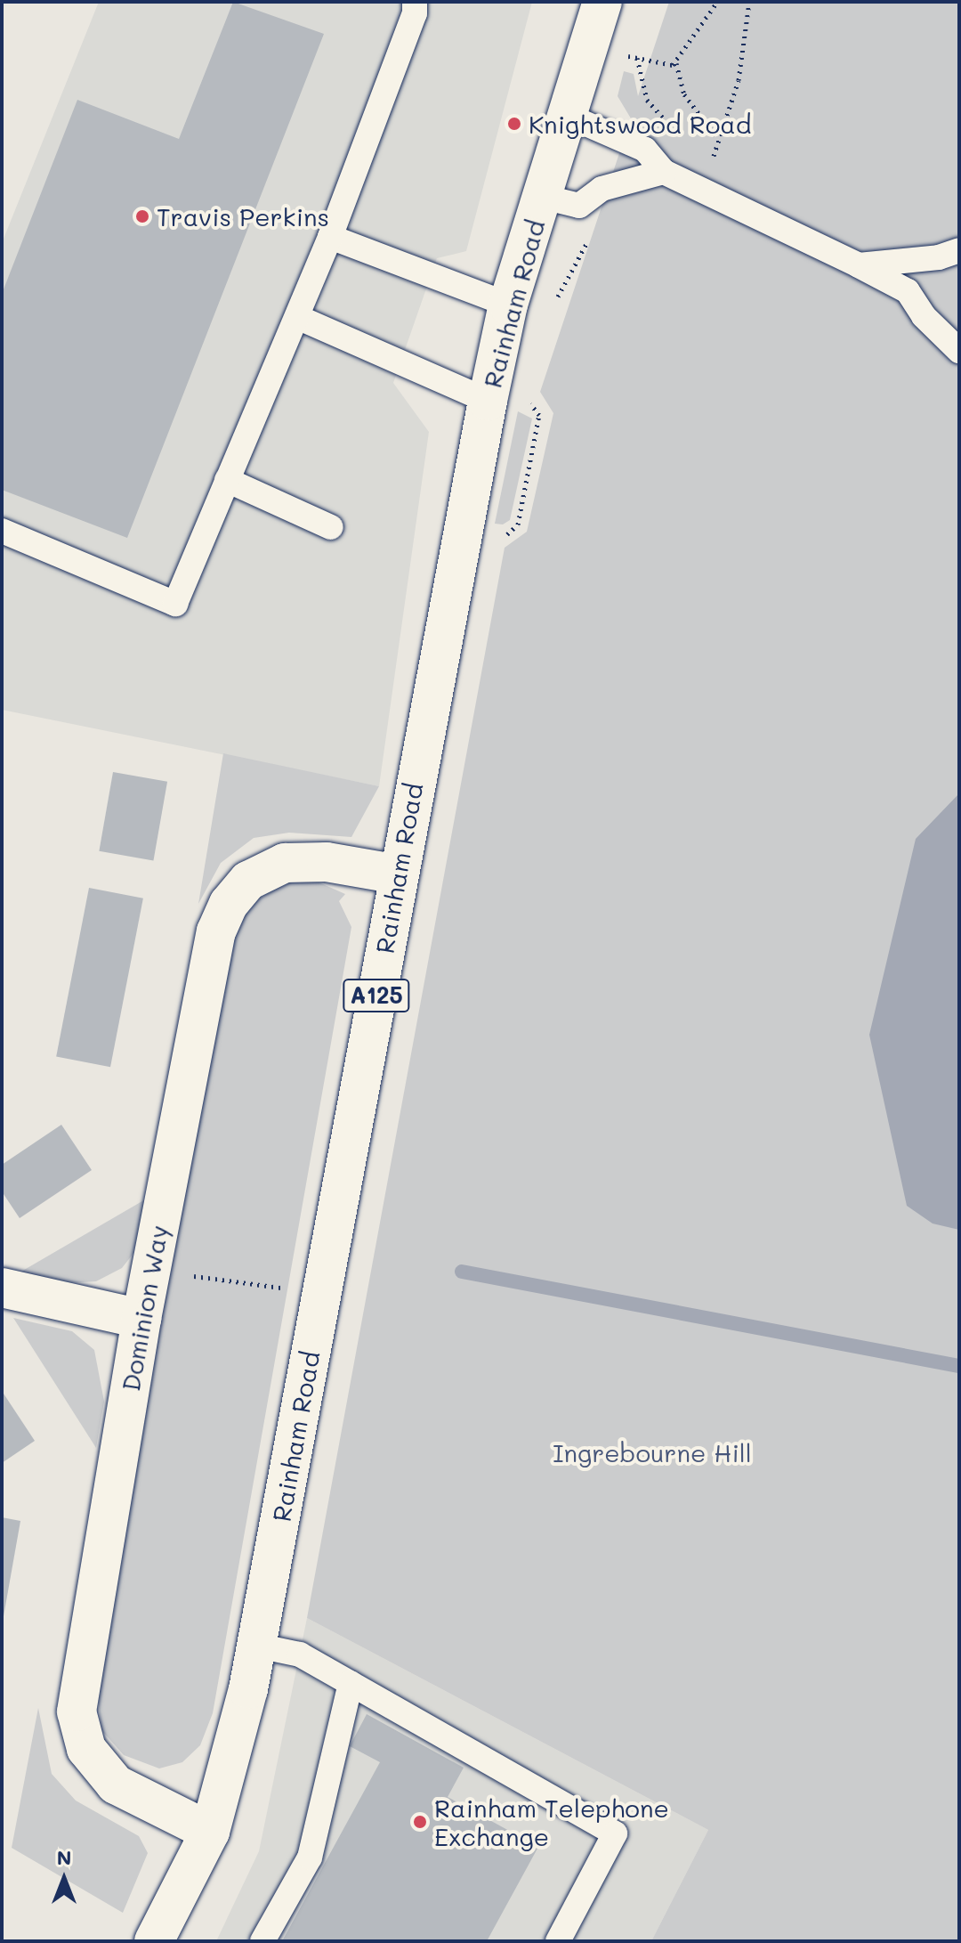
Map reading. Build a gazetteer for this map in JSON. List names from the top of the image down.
{
  "streets": {
    "main road": ["Rainham Road", "A125", "Dominion Way"]
  },
  "crossings": [
    ["Rainham Road", "Dominion Way"]
  ],
  "parks": ["Ingrebourne Hill"],
  "places": ["Knightswood Road", "Travis Perkins", "Rainham Telephone Exchange"],
  "north": "top"
}
